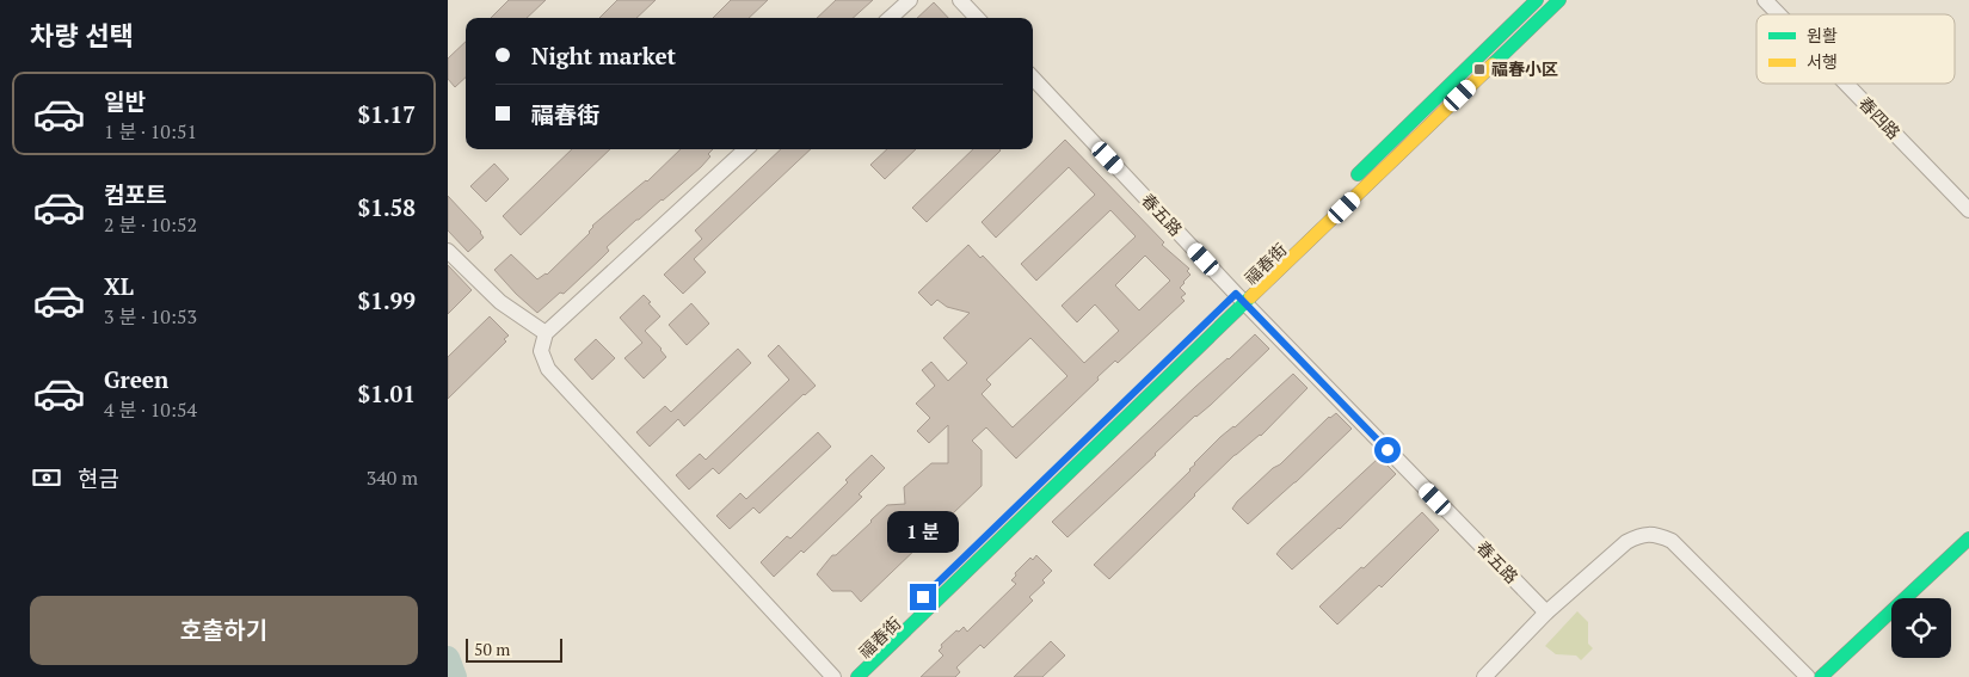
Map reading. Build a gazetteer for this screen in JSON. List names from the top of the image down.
{
  "streets": {
    "main road": ["福春街"],
    "street": ["春四路", "春五路"]
  },
  "crossings": [
    ["春五路", "福春街"]
  ],
  "places": {
    "transit": ["福春小区"]
  },
  "legend": ["원활", "서행"],
  "scale_bar": "50 m",
  "page": {
    "heading": "차량 선택",
    "banner": ["Night market", "福春街"],
    "list": [
      {
        "name": "일반",
        "note": "1 분 · 10:51",
        "value": "$1.17"
      },
      {
        "name": "컴포트",
        "note": "2 분 · 10:52",
        "value": "$1.58"
      },
      {
        "name": "XL",
        "note": "3 분 · 10:53",
        "value": "$1.99"
      },
      {
        "name": "Green",
        "note": "4 분 · 10:54",
        "value": "$1.01"
      }
    ],
    "pay": ["현금", "340 m"],
    "bubble": "1 분",
    "buttons": "호출하기",
    "scale": "50 m"
  }
}
